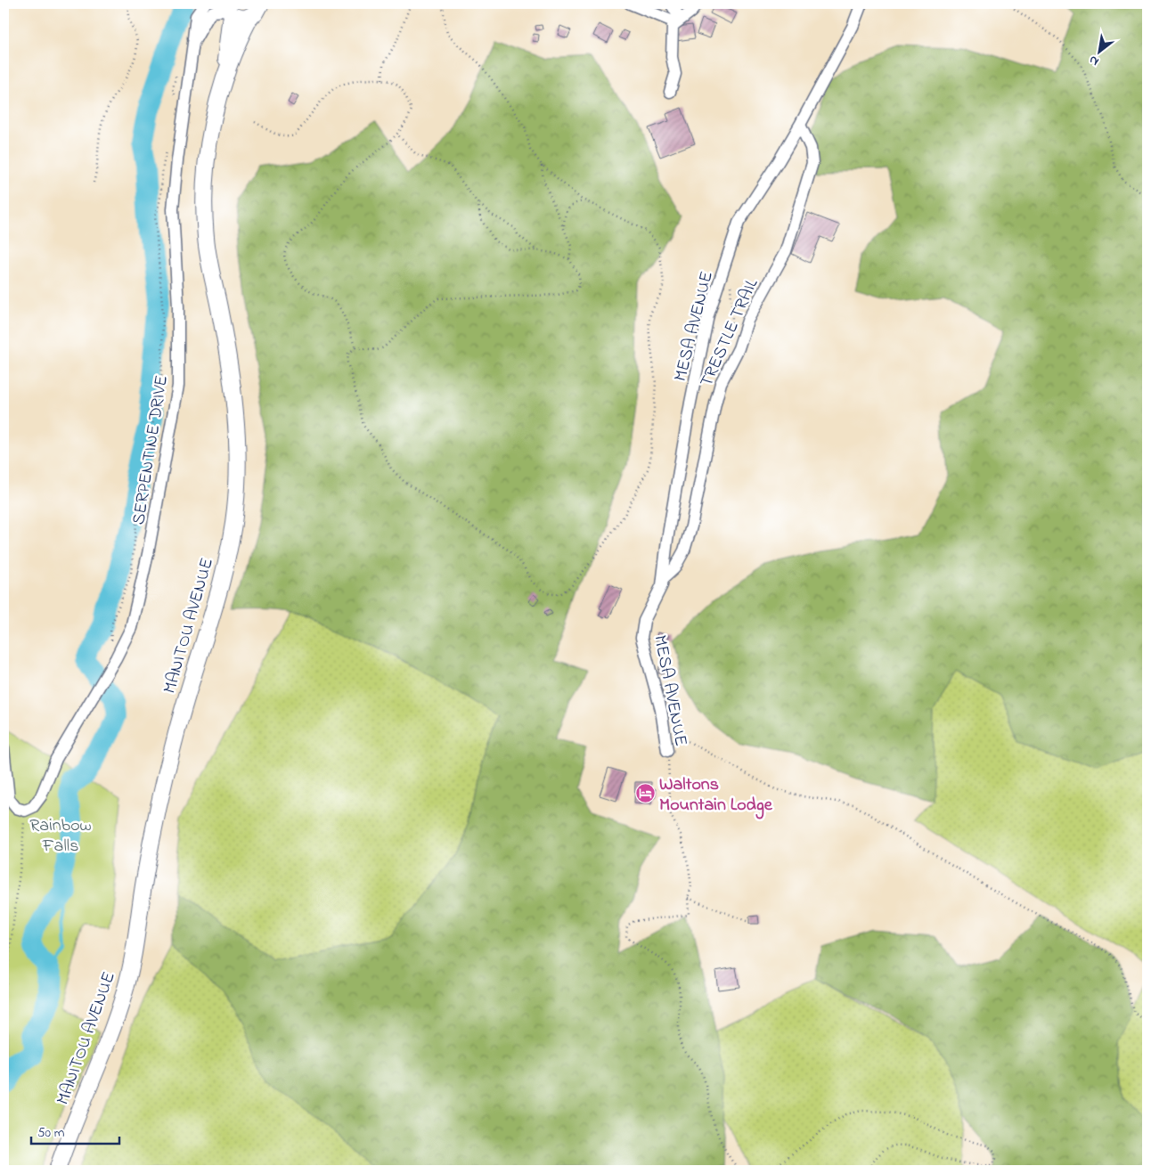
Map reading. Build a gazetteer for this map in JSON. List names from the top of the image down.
{
  "streets": {
    "main road": ["MANITOU AVENUE"],
    "street": ["MESA AVENUE", "TRESTLE TRAIL", "SERPENTINE DRIVE"]
  },
  "crossings": [
    ["MESA AVENUE", "TRESTLE TRAIL"],
    ["SERPENTINE DRIVE", "MANITOU AVENUE"]
  ],
  "parks": ["Rainbow Falls"],
  "places": {
    "hotel": ["Waltons Mountain Lodge"]
  },
  "scale_bar": "50 m",
  "north": "bottom left"
}
